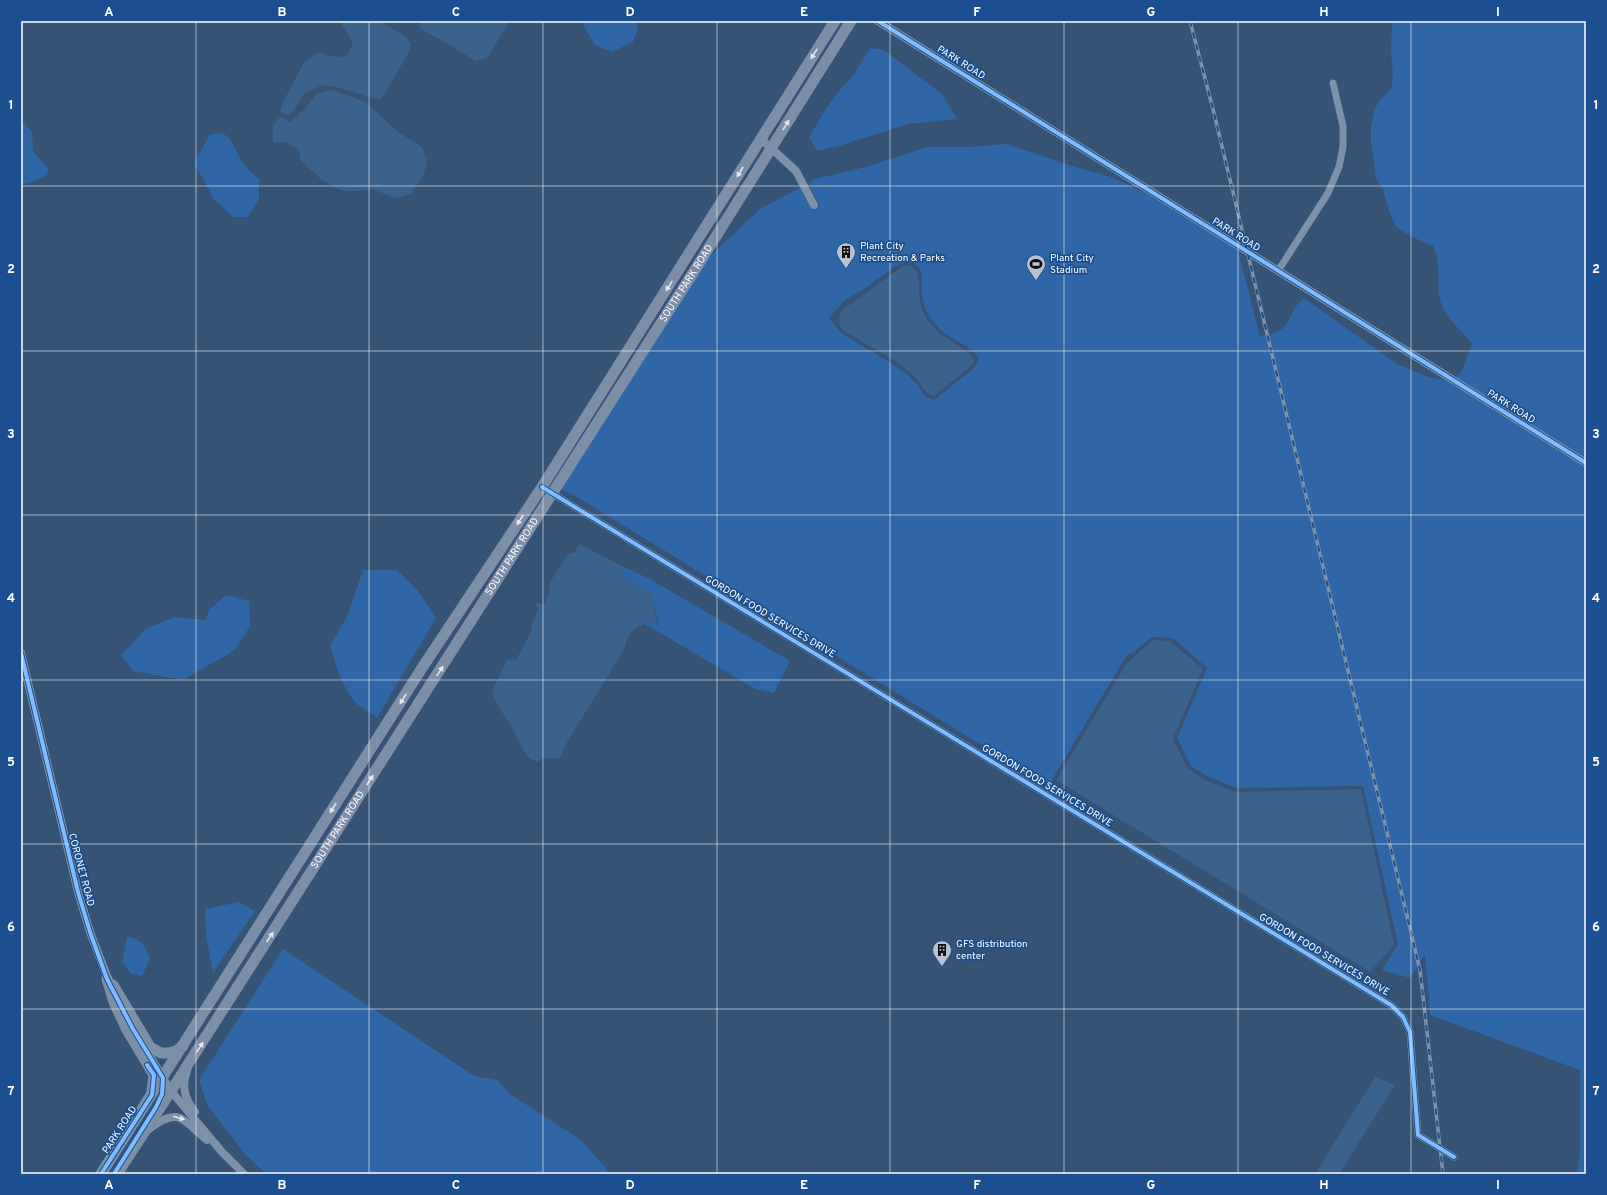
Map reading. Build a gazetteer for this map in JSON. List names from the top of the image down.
{
  "streets": {
    "main road": ["PARK ROAD", "SOUTH PARK ROAD"],
    "street": ["GORDON FOOD SERVICES DRIVE", "CORONET ROAD"]
  },
  "crossings": [
    ["PARK ROAD", "SOUTH PARK ROAD"],
    ["PARK ROAD", "CORONET ROAD"],
    ["SOUTH PARK ROAD", "GORDON FOOD SERVICES DRIVE"],
    ["SOUTH PARK ROAD", "CORONET ROAD"]
  ],
  "places": {
    "building": ["Plant City Recreation & Parks", "GFS distribution center"],
    "sports": ["Plant City Stadium"]
  },
  "grid": {
    "columns": [
      "A",
      "B",
      "C",
      "D",
      "E",
      "F",
      "G",
      "H",
      "I"
    ],
    "rows": [
      "1",
      "2",
      "3",
      "4",
      "5",
      "6",
      "7"
    ]
  }
}
